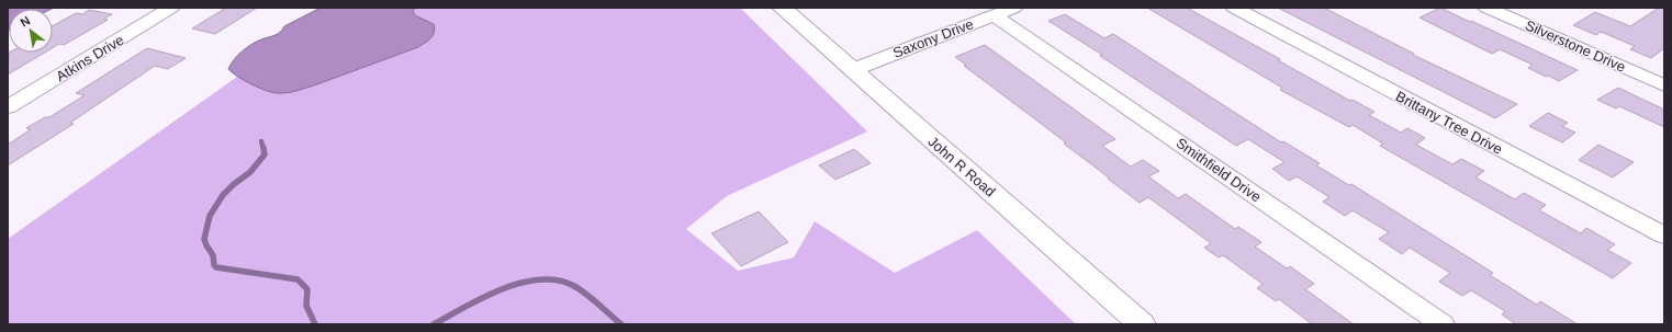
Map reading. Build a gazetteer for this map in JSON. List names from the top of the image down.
{
  "streets": {
    "main road": ["John R Road"],
    "street": [
      "Saxony Drive",
      "Silverstone Drive",
      "Atkins Drive",
      "Brittany Tree Drive",
      "Smithfield Drive"
    ]
  },
  "crossings": [
    ["Saxony Drive", "John R Road"],
    ["Saxony Drive", "Smithfield Drive"]
  ],
  "north": "top left"
}
